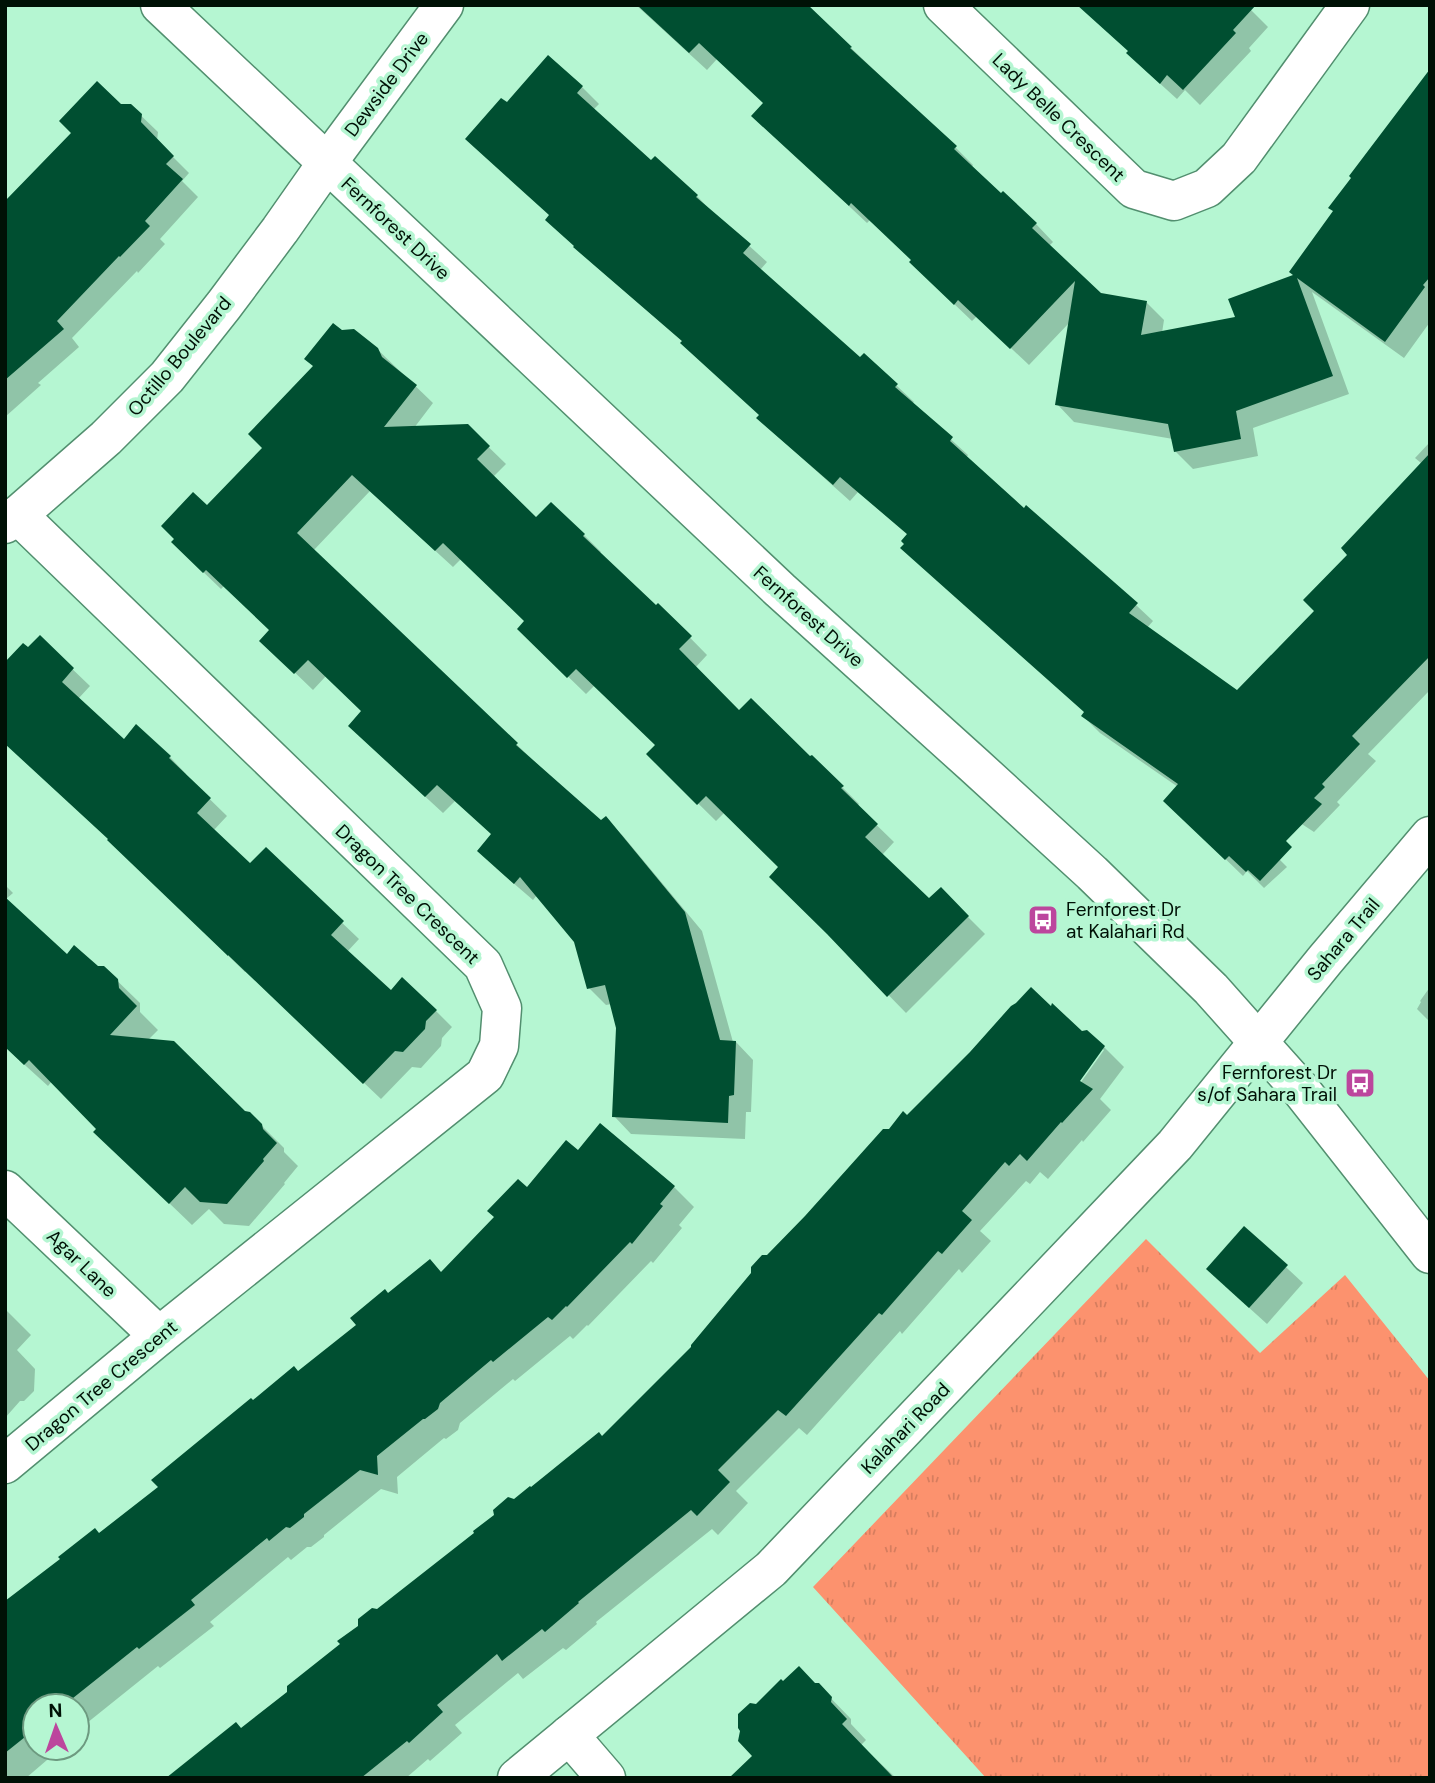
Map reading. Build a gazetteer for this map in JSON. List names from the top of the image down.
{
  "streets": {
    "street": [
      "Dewside Drive",
      "Lady Belle Crescent",
      "Fernforest Drive",
      "Octillo Boulevard",
      "Dragon Tree Crescent",
      "Sahara Trail",
      "Agar Lane",
      "Kalahari Road"
    ]
  },
  "crossings": [
    ["Dewside Drive", "Fernforest Drive"],
    ["Dewside Drive", "Octillo Boulevard"],
    ["Fernforest Drive", "Octillo Boulevard"],
    ["Fernforest Drive", "Sahara Trail"],
    ["Fernforest Drive", "Kalahari Road"],
    ["Octillo Boulevard", "Dragon Tree Crescent"],
    ["Dragon Tree Crescent", "Agar Lane"],
    ["Sahara Trail", "Kalahari Road"]
  ],
  "places": {
    "bus stop": ["Fernforest Dr at Kalahari Rd", "Fernforest Dr s/of Sahara Trail"]
  },
  "north": "top"
}
